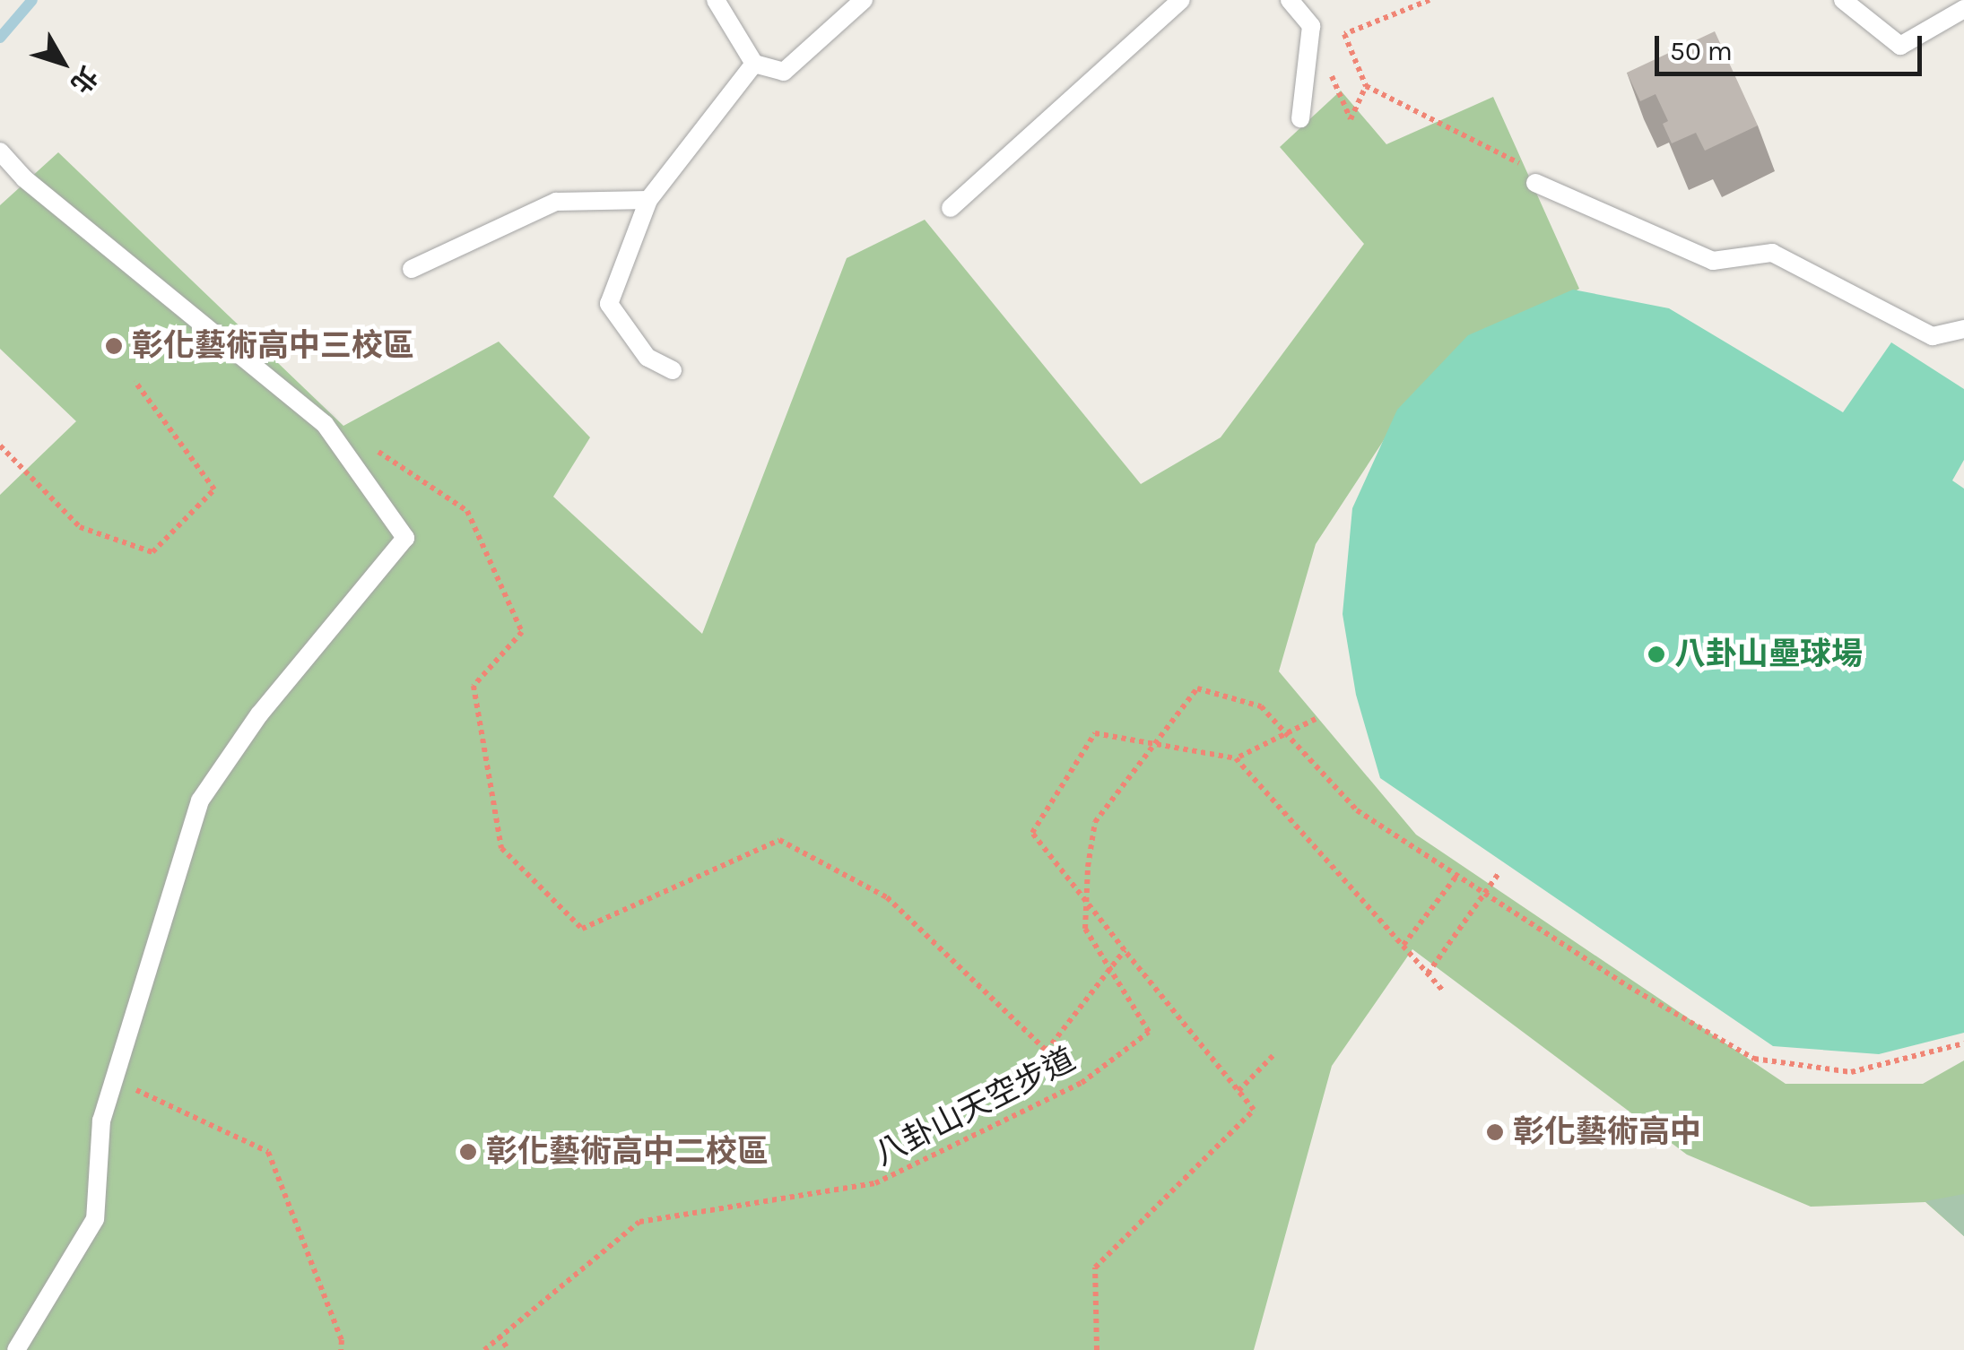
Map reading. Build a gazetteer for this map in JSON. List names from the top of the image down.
{
  "streets": {
    "path": ["八卦山天空步道"]
  },
  "places": [
    "彰化藝術高中三校區",
    "八卦山壘球場",
    "彰化藝術高中",
    "彰化藝術高中二校區"
  ],
  "scale_bar": "50 m",
  "north": "bottom right"
}
